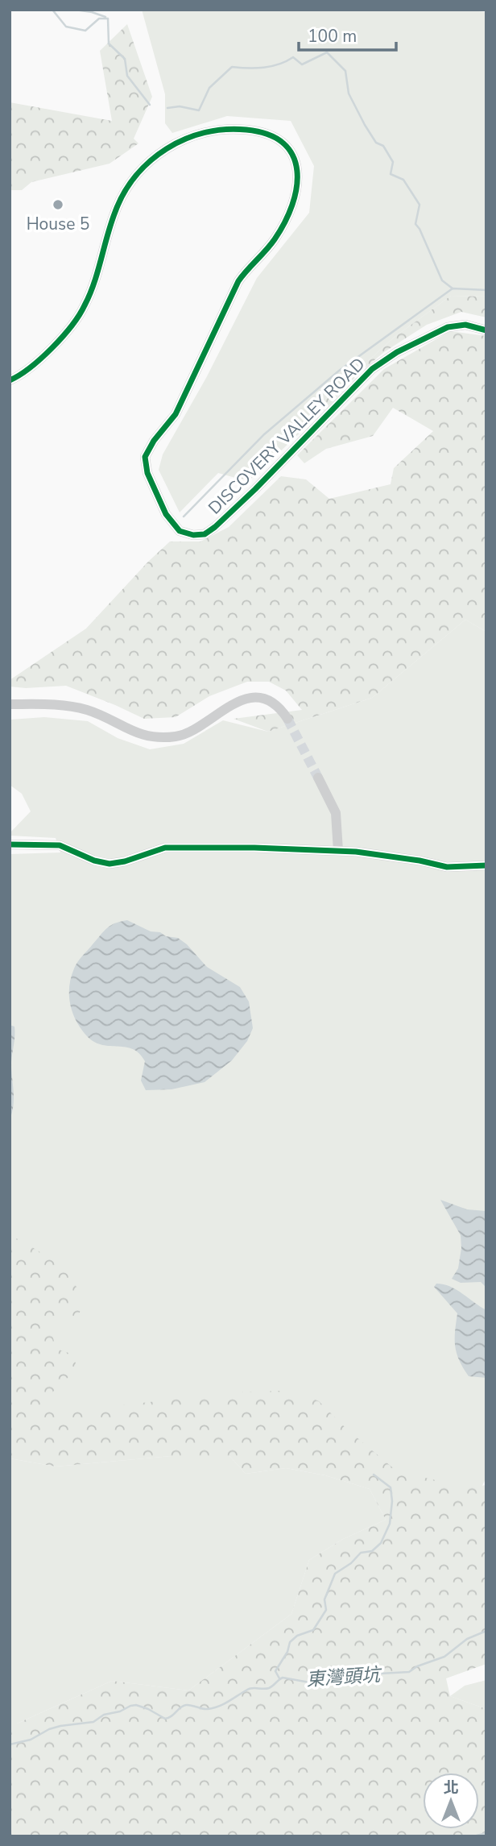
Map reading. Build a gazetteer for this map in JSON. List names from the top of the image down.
{
  "streets": {
    "street": ["DISCOVERY VALLEY ROAD"]
  },
  "water": ["東灣頭坑"],
  "places": ["House 5"],
  "scale_bar": "100 m",
  "north": "top"
}
